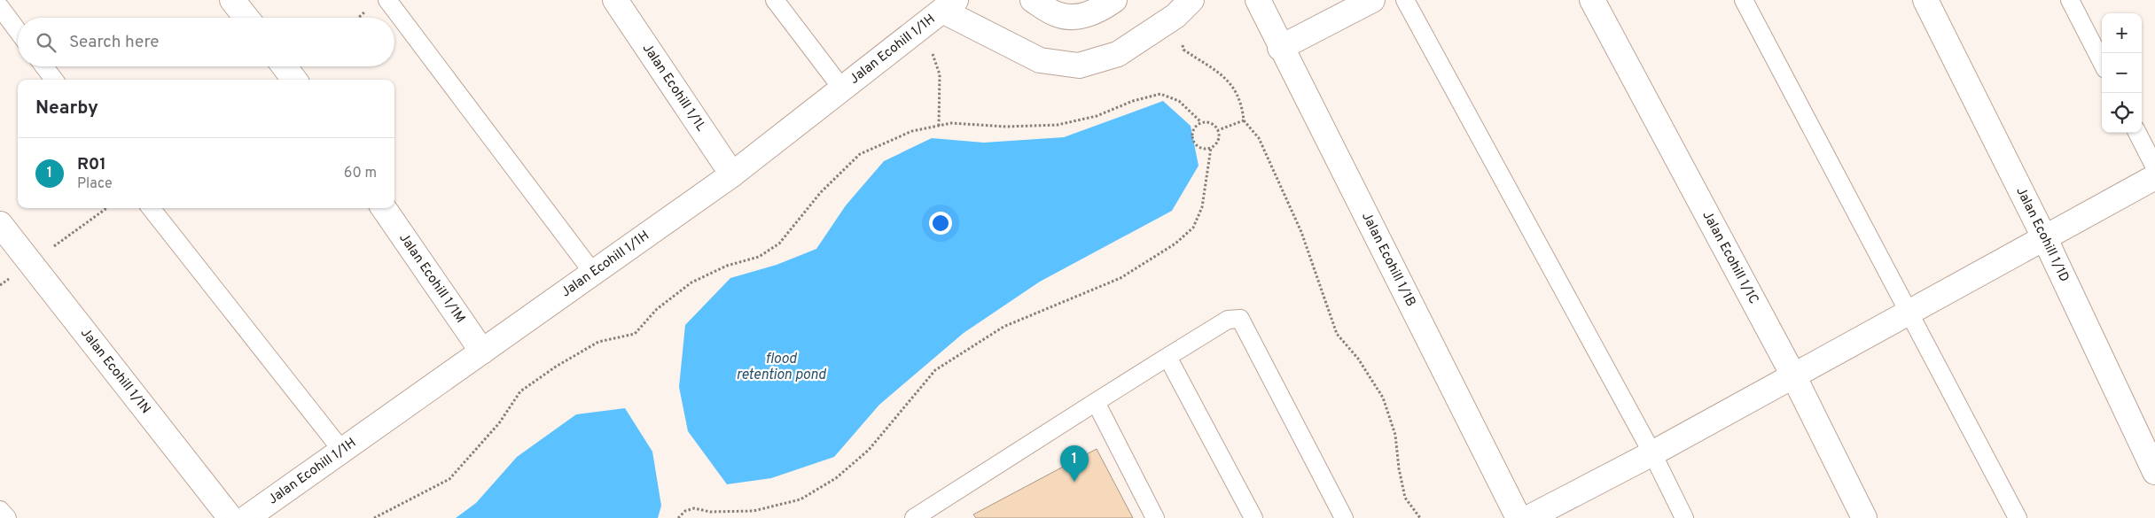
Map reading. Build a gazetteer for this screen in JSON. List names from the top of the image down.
{
  "streets": {
    "street": [
      "Jalan Ecohill 1/1H",
      "Jalan Ecohill 1/1L",
      "Jalan Ecohill 1/1D",
      "Jalan Ecohill 1/1C",
      "Jalan Ecohill 1/1B",
      "Jalan Ecohill 1/1M",
      "Jalan Ecohill 1/1N"
    ]
  },
  "crossings": [
    ["Jalan Ecohill 1/1H", "Jalan Ecohill 1/1L"],
    ["Jalan Ecohill 1/1H", "Jalan Ecohill 1/1M"]
  ],
  "water": ["flood retention pond"],
  "page": {
    "map_buttons": ["+", "−"],
    "search": "Search here",
    "heading": "Nearby",
    "list": [
      {
        "mark": "1",
        "name": "R01",
        "note": "Place",
        "value": "60 m"
      }
    ],
    "pins": "1"
  }
}
